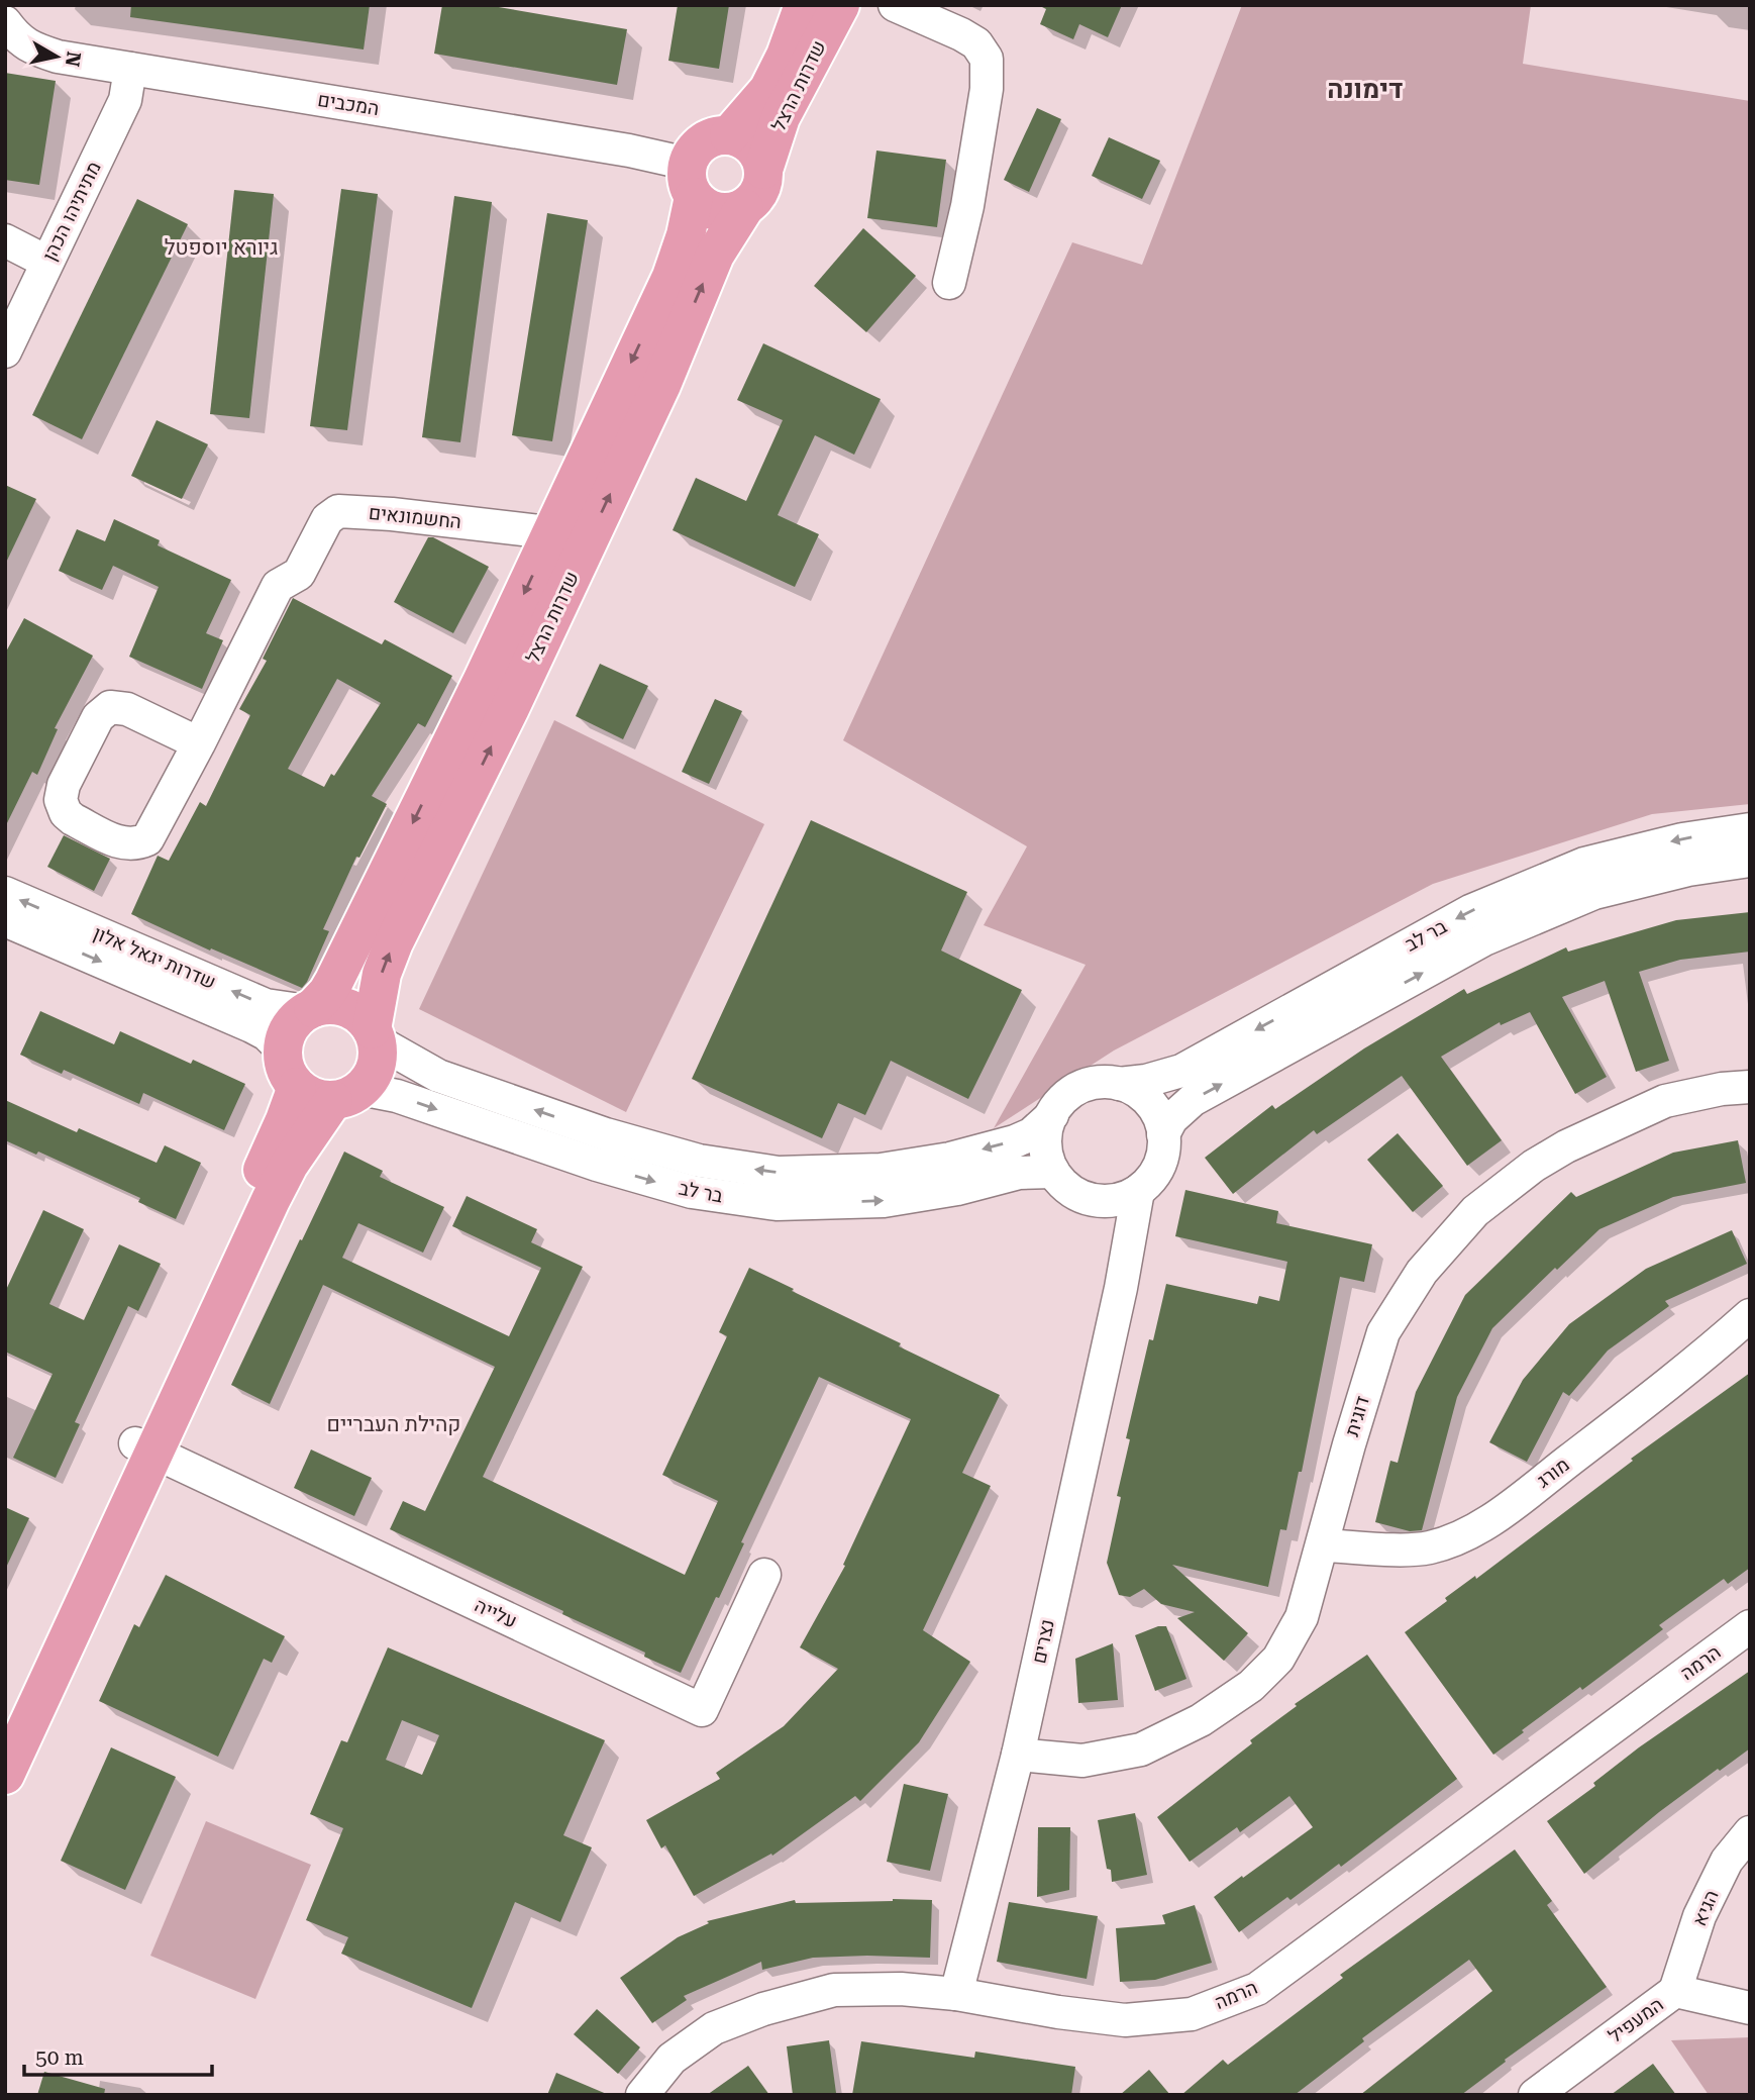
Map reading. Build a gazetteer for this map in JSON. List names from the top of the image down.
{
  "streets": {
    "main road": ["שדרות הרצל"],
    "street": [
      "המכבים",
      "מתיתיהו הכהן",
      "החשמונאים",
      "בר לב",
      "שדרות יגאל אלון",
      "דוגית",
      "מורג",
      "עלייה",
      "נצרים",
      "הרמה",
      "הגיא",
      "המעפיל"
    ]
  },
  "crossings": [
    ["שדרות הרצל", "המכבים"],
    ["שדרות הרצל", "החשמונאים"],
    ["שדרות הרצל", "בר לב"],
    ["שדרות הרצל", "שדרות יגאל אלון"],
    ["המכבים", "מתיתיהו הכהן"],
    ["בר לב", "שדרות יגאל אלון"],
    ["בר לב", "נצרים"],
    ["דוגית", "מורג"],
    ["דוגית", "נצרים"],
    ["נצרים", "הרמה"],
    ["הגיא", "המעפיל"]
  ],
  "districts": ["דימונה", "גיורא יוספטל", "קהילת העבריים"],
  "scale_bar": "50 m",
  "north": "right"
}
